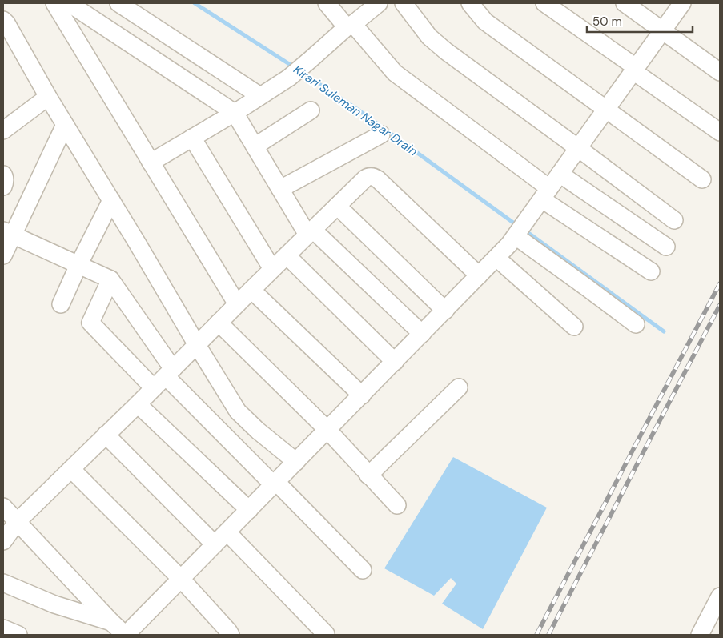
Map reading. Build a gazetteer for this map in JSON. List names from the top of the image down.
{
  "water": ["Kirari Suleman Nagar Drain"],
  "scale_bar": "50 m"
}
